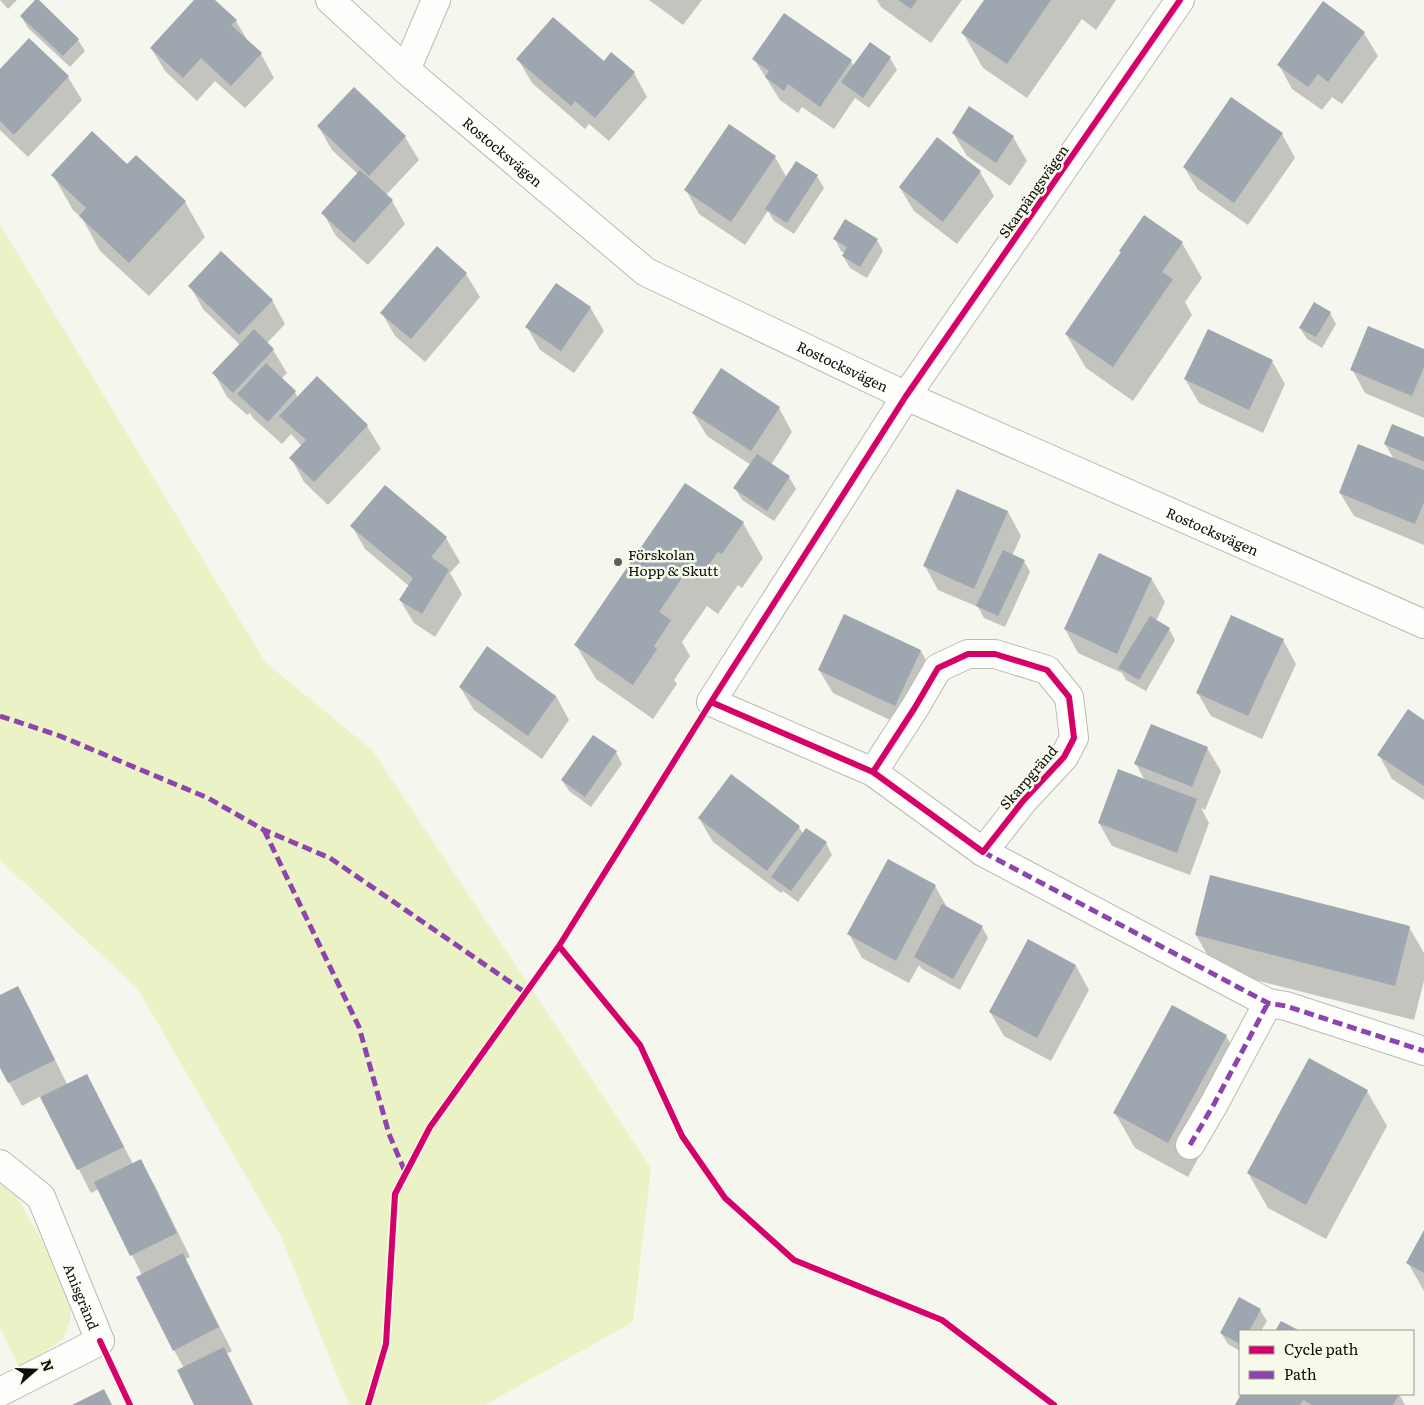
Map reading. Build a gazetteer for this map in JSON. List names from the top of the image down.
{
  "streets": {
    "street": [
      "Rostocksvägen",
      "Skarpängsvägen",
      "Skarpgränd",
      "Anisgränd"
    ]
  },
  "crossings": [
    ["Rostocksvägen", "Skarpängsvägen"]
  ],
  "places": ["Förskolan Hopp & Skutt"],
  "legend": ["Cycle path", "Path"],
  "north": "right"
}
